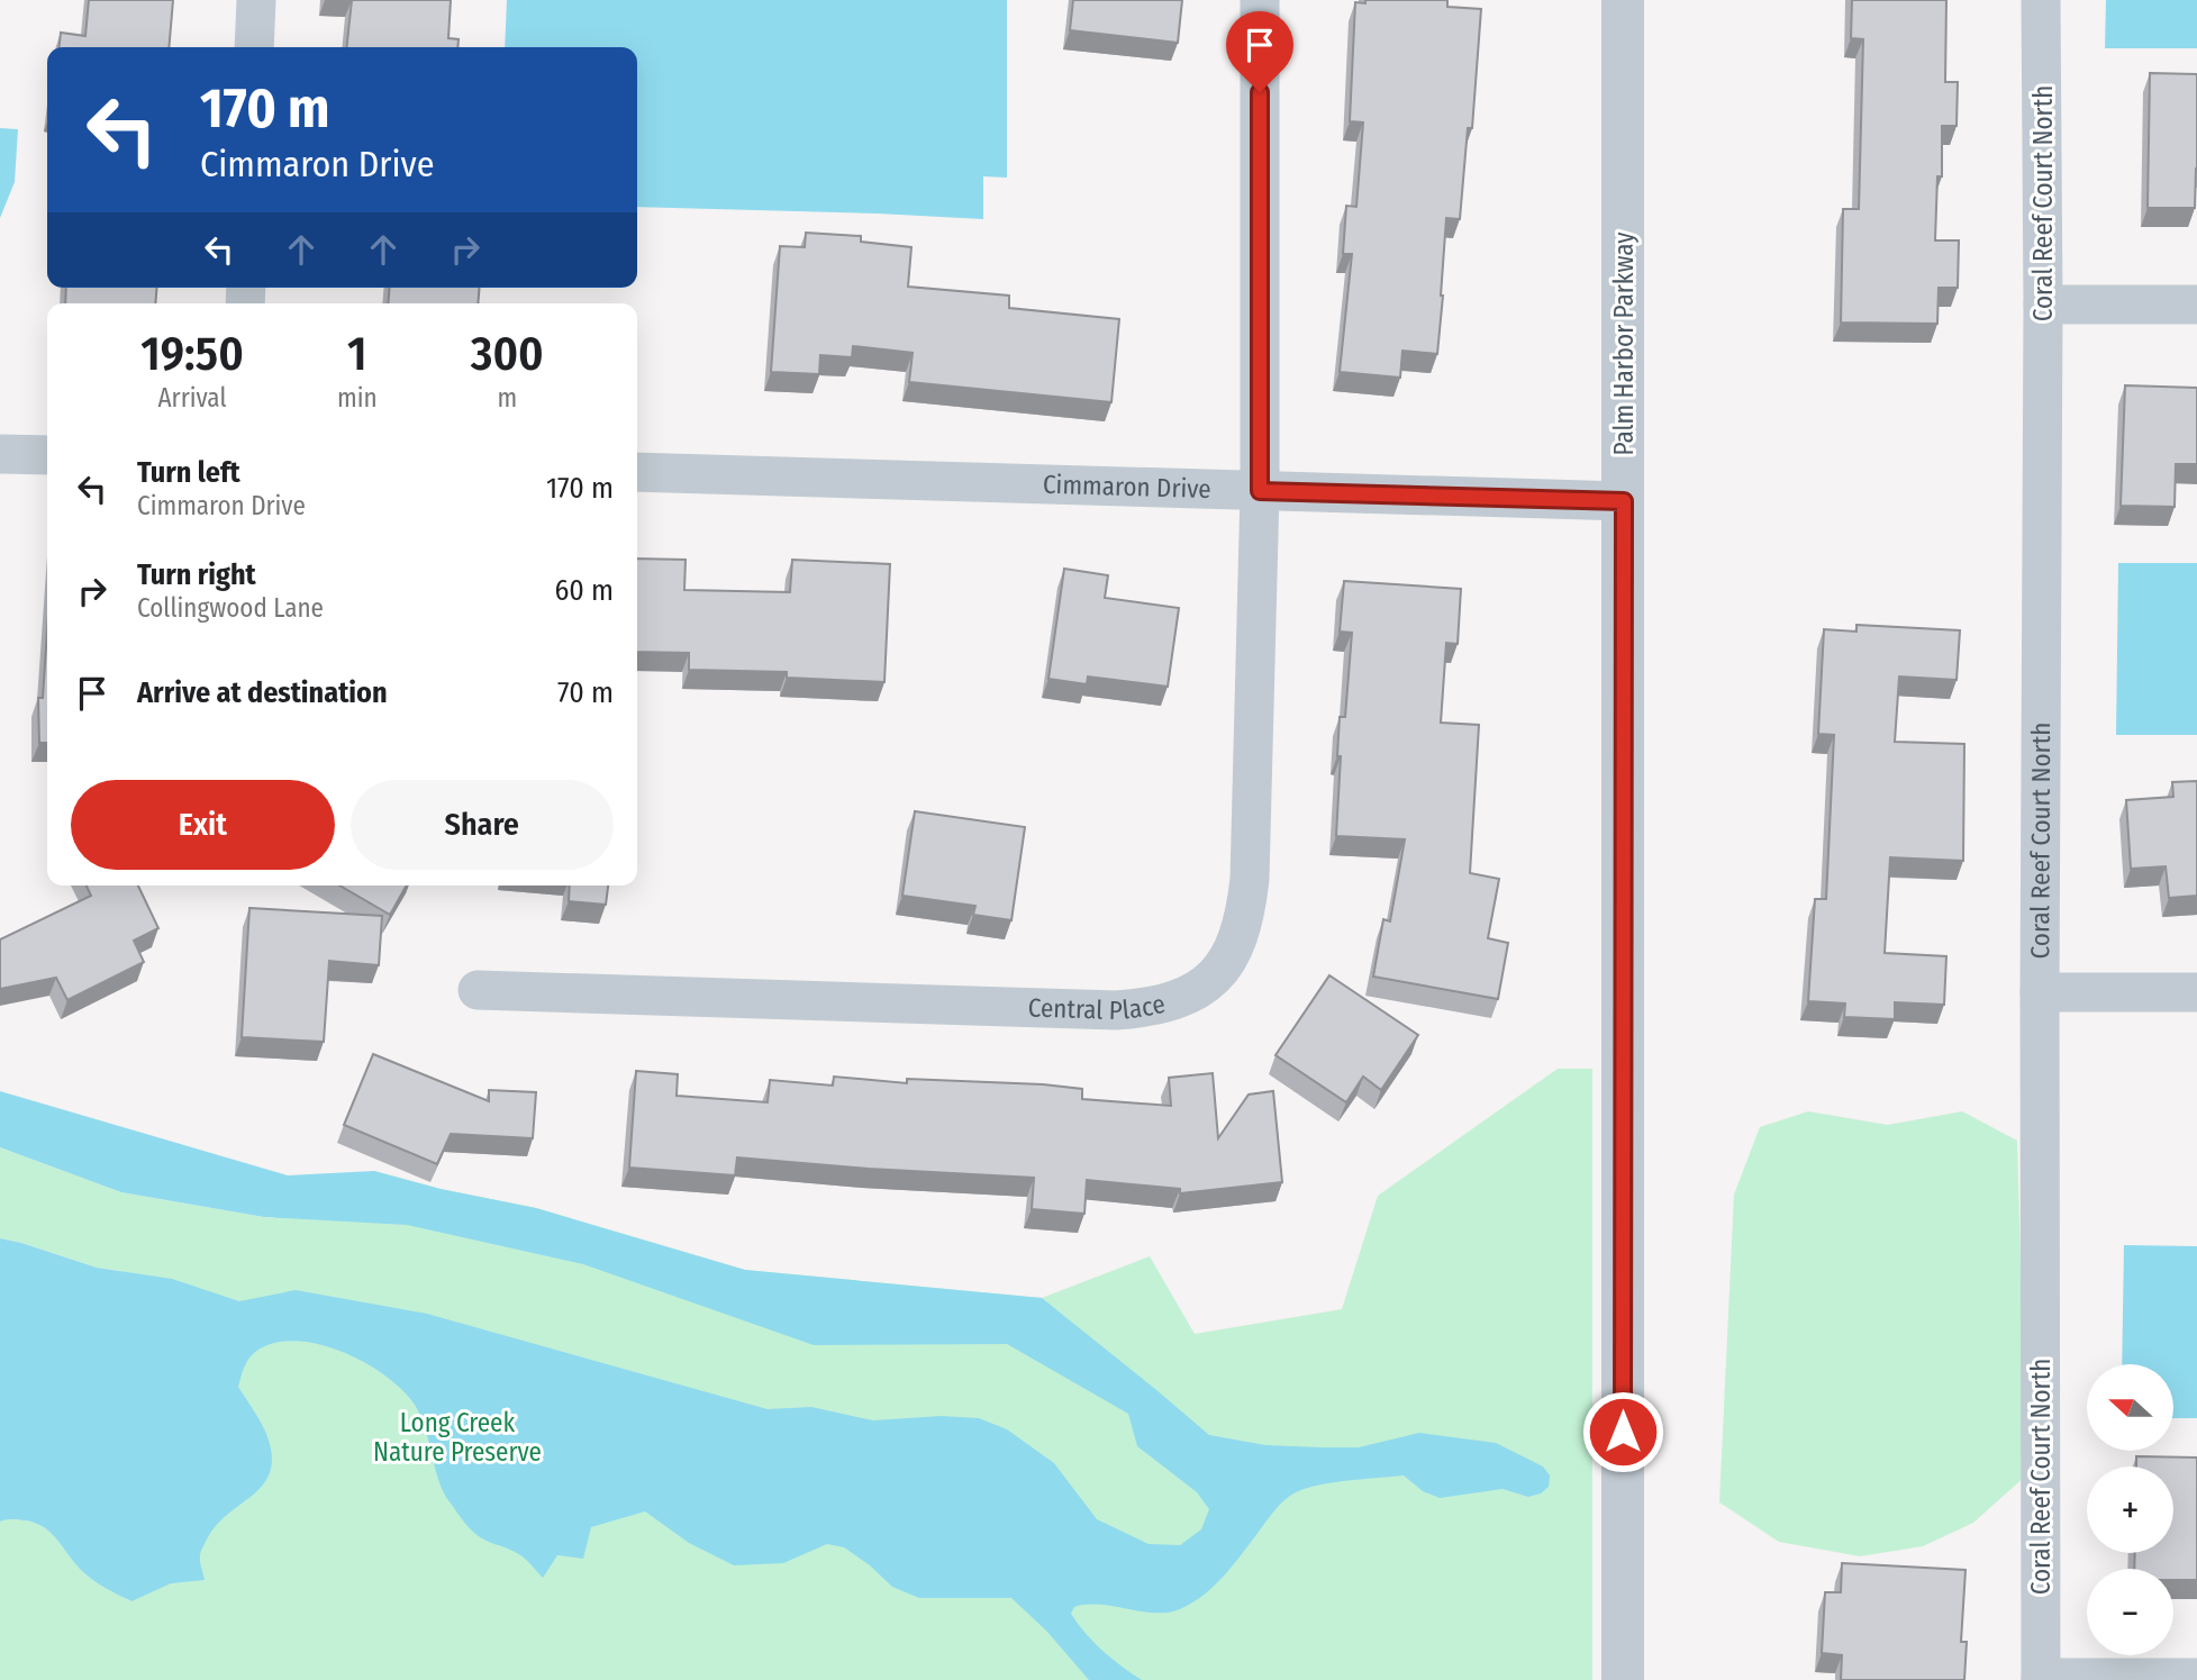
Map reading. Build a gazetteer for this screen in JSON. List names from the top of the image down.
{
  "streets": {
    "street": [
      "Coral Reef Court North",
      "Palm Harbor Parkway",
      "Cimmaron Drive",
      "Central Place"
    ]
  },
  "crossings": [
    ["Palm Harbor Parkway", "Cimmaron Drive"],
    ["Cimmaron Drive", "Central Place"]
  ],
  "parks": ["Long Creek Nature Preserve"],
  "north": "left",
  "page": {
    "turn": ["170 m", "Cimmaron Drive"],
    "eta": [
      "19:50",
      "Arrival",
      "1",
      "min",
      "300",
      "m"
    ],
    "list": [
      {
        "name": "Turn left",
        "note": "Cimmaron Drive",
        "value": "170 m"
      },
      {
        "name": "Turn right",
        "note": "Collingwood Lane",
        "value": "60 m"
      },
      {
        "name": "Arrive at destination",
        "value": "70 m"
      }
    ],
    "buttons": ["Exit", "Share"],
    "map_buttons": ["+", "−"]
  }
}
